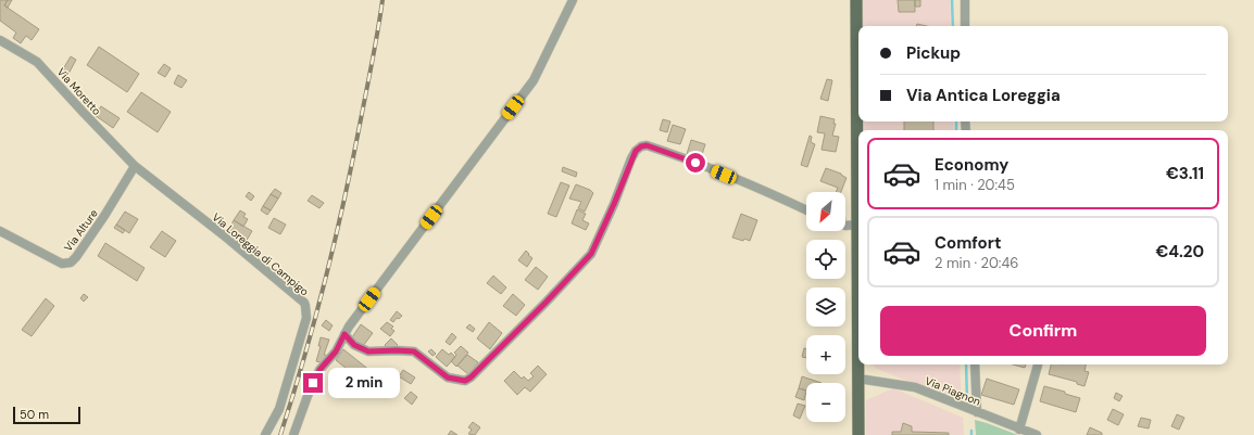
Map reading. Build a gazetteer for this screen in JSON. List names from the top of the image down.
{
  "streets": {
    "street": [
      "Via Moretto",
      "Via Alture",
      "Via Loreggia di Campigo",
      "Via Piagnon"
    ]
  },
  "crossings": [
    ["Via Moretto", "Via Alture"],
    ["Via Moretto", "Via Loreggia di Campigo"],
    ["Via Alture", "Via Loreggia di Campigo"]
  ],
  "scale_bar": "50 m",
  "north": "bottom left",
  "page": {
    "banner": ["Pickup", "Via Antica Loreggia"],
    "list": [
      {
        "name": "Economy",
        "note": "1 min · 20:45",
        "value": "€3.11"
      },
      {
        "name": "Comfort",
        "note": "2 min · 20:46",
        "value": "€4.20"
      }
    ],
    "map_buttons": ["+", "−"],
    "buttons": "Confirm",
    "bubble": "2 min",
    "scale": "50 m"
  }
}
